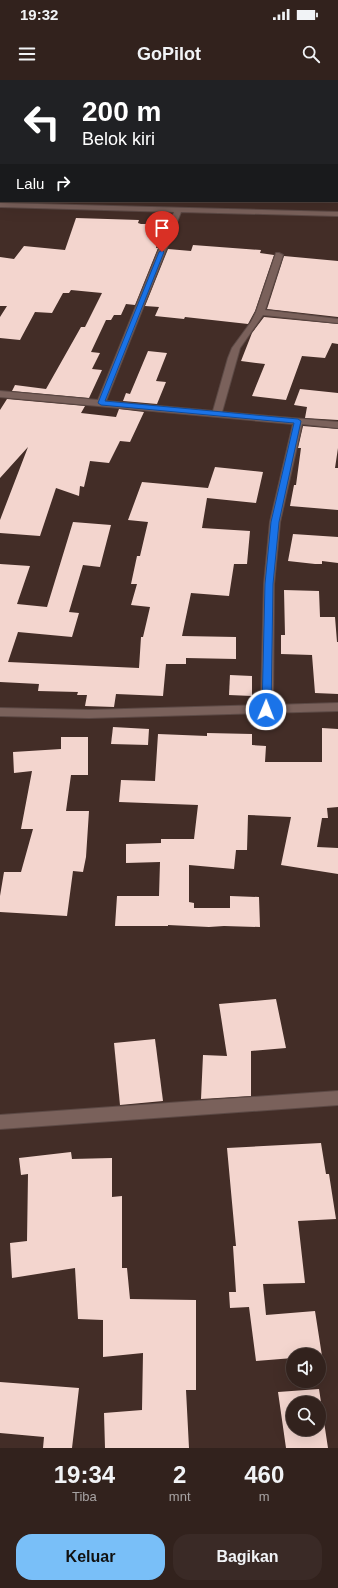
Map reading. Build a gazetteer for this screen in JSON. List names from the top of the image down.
{
  "page": {
    "status": "19:32",
    "header": "GoPilot",
    "turn": ["200 m", "Belok kiri"],
    "then": "Lalu",
    "eta": [
      "19:34",
      "Tiba",
      "2",
      "mnt",
      "460",
      "m"
    ],
    "buttons": ["Keluar", "Bagikan"]
  }
}
